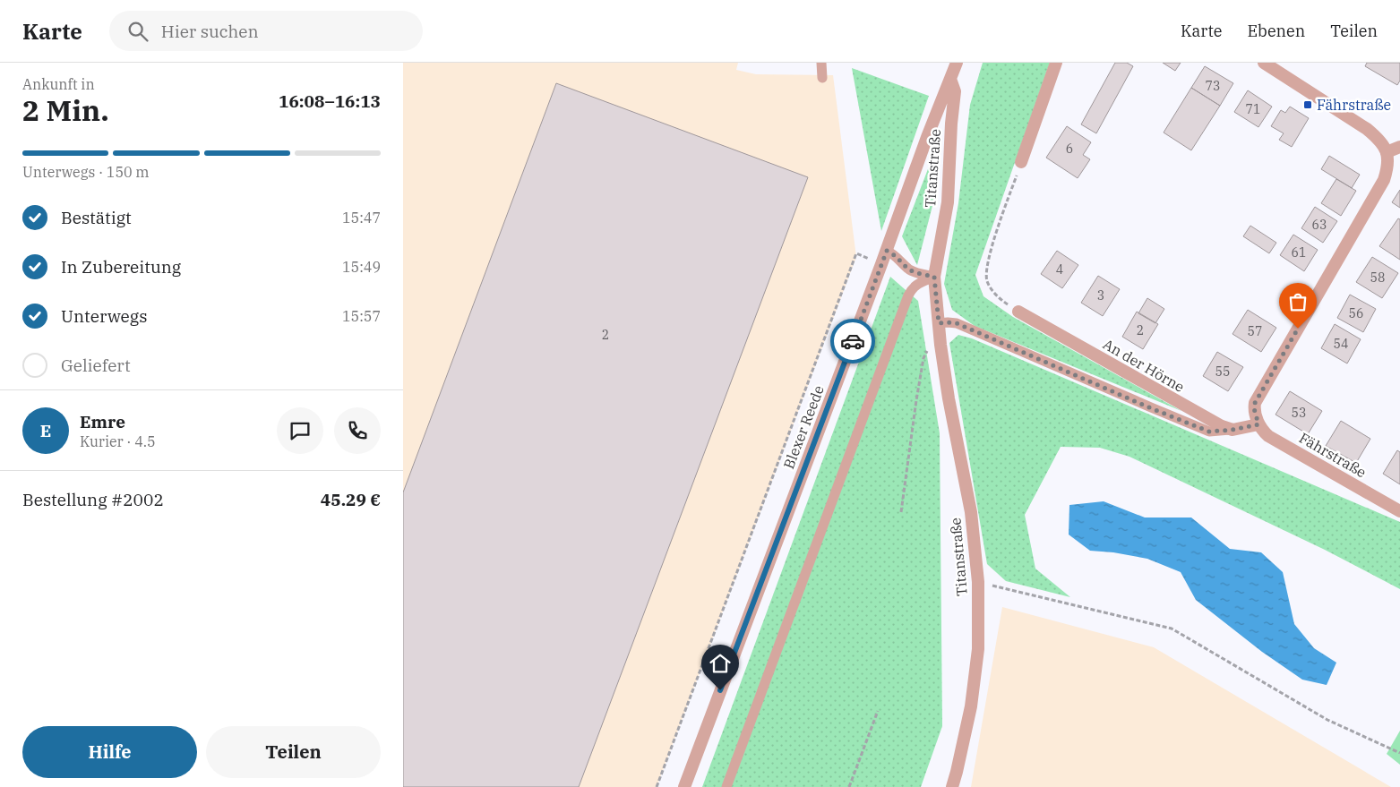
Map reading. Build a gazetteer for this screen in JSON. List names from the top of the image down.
{
  "streets": {
    "street": [
      "Titanstraße",
      "An der Hörne",
      "Blexer Reede",
      "Fährstraße"
    ]
  },
  "crossings": [
    ["Titanstraße", "Blexer Reede"]
  ],
  "places": {
    "transit": ["Fährstraße"]
  },
  "house_numbers": [
    "73",
    "71",
    "6",
    "63",
    "61",
    "4",
    "58",
    "3",
    "56",
    "2",
    "57",
    "2",
    "54",
    "55",
    "53"
  ],
  "page": {
    "header": "Karte",
    "search": "Hier suchen",
    "nav": ["Karte", "Ebenen", "Teilen"],
    "heading": ["2 Min.", "Ankunft in", "16:08–16:13"],
    "panel": [
      "Emre",
      "Kurier · 4.5",
      "Bestellung #2002",
      "45.29 €"
    ],
    "bar": "Unterwegs · 150 m",
    "list": [
      ["Bestätigt", "15:47"],
      ["In Zubereitung", "15:49"],
      ["Unterwegs", "15:57"],
      "Geliefert"
    ],
    "round": "E",
    "buttons": ["Hilfe", "Teilen"]
  }
}
